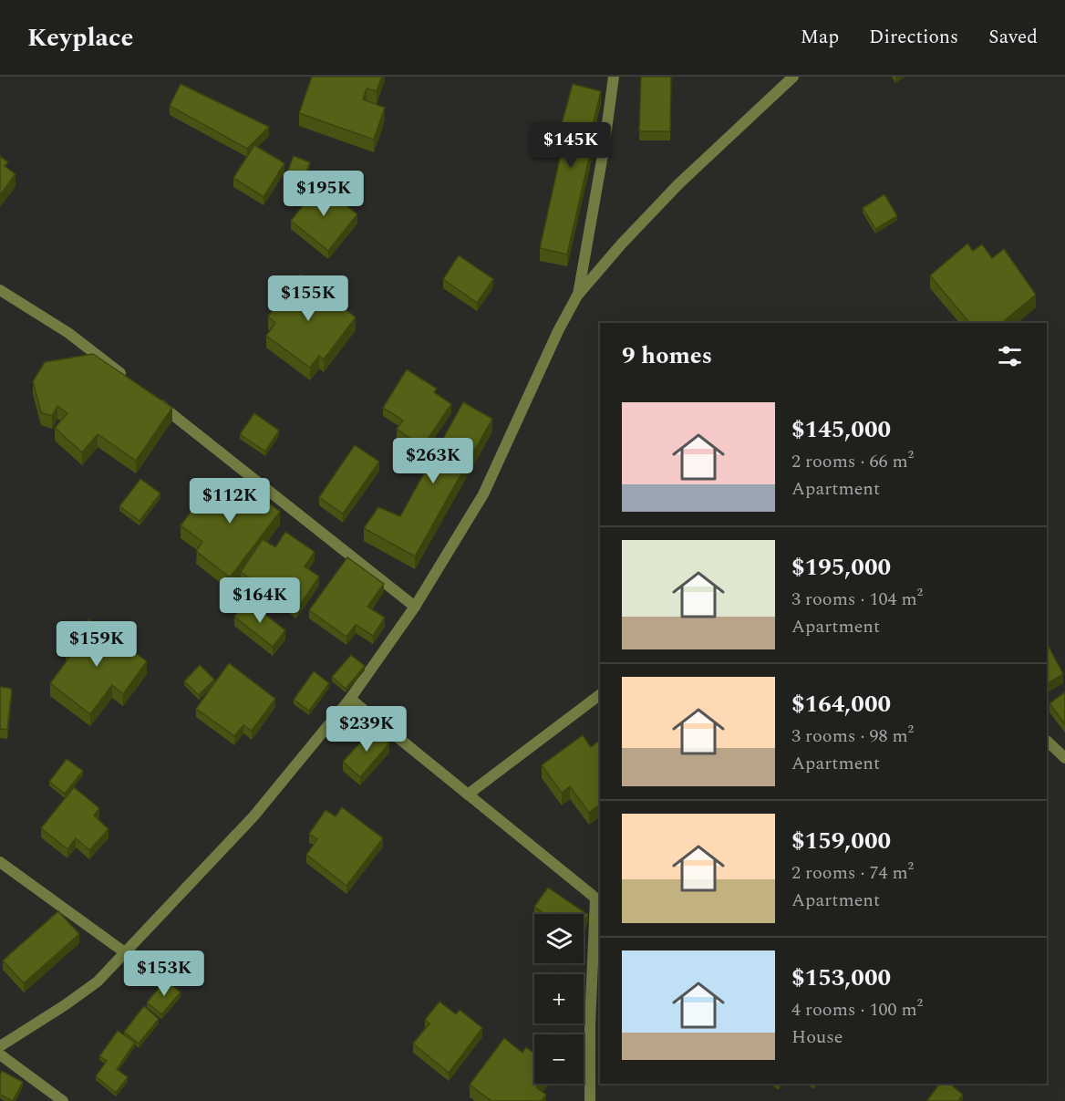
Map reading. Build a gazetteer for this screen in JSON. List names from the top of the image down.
{
  "page": {
    "header": "Keyplace",
    "nav": ["Map", "Directions", "Saved"],
    "price": [
      "$145K",
      "$195K",
      "$155K",
      "$263K",
      "$112K",
      "$164K",
      "$159K",
      "$239K",
      "$153K"
    ],
    "heading": "9 homes",
    "list": [
      {
        "name": "$145,000",
        "note": "2 rooms · 66 m² · Apartment"
      },
      {
        "name": "$195,000",
        "note": "3 rooms · 104 m² · Apartment"
      },
      {
        "name": "$164,000",
        "note": "3 rooms · 98 m² · Apartment"
      },
      {
        "name": "$159,000",
        "note": "2 rooms · 74 m² · Apartment"
      },
      {
        "name": "$153,000",
        "note": "4 rooms · 100 m² · House"
      }
    ],
    "map_buttons": ["+", "−"]
  }
}
